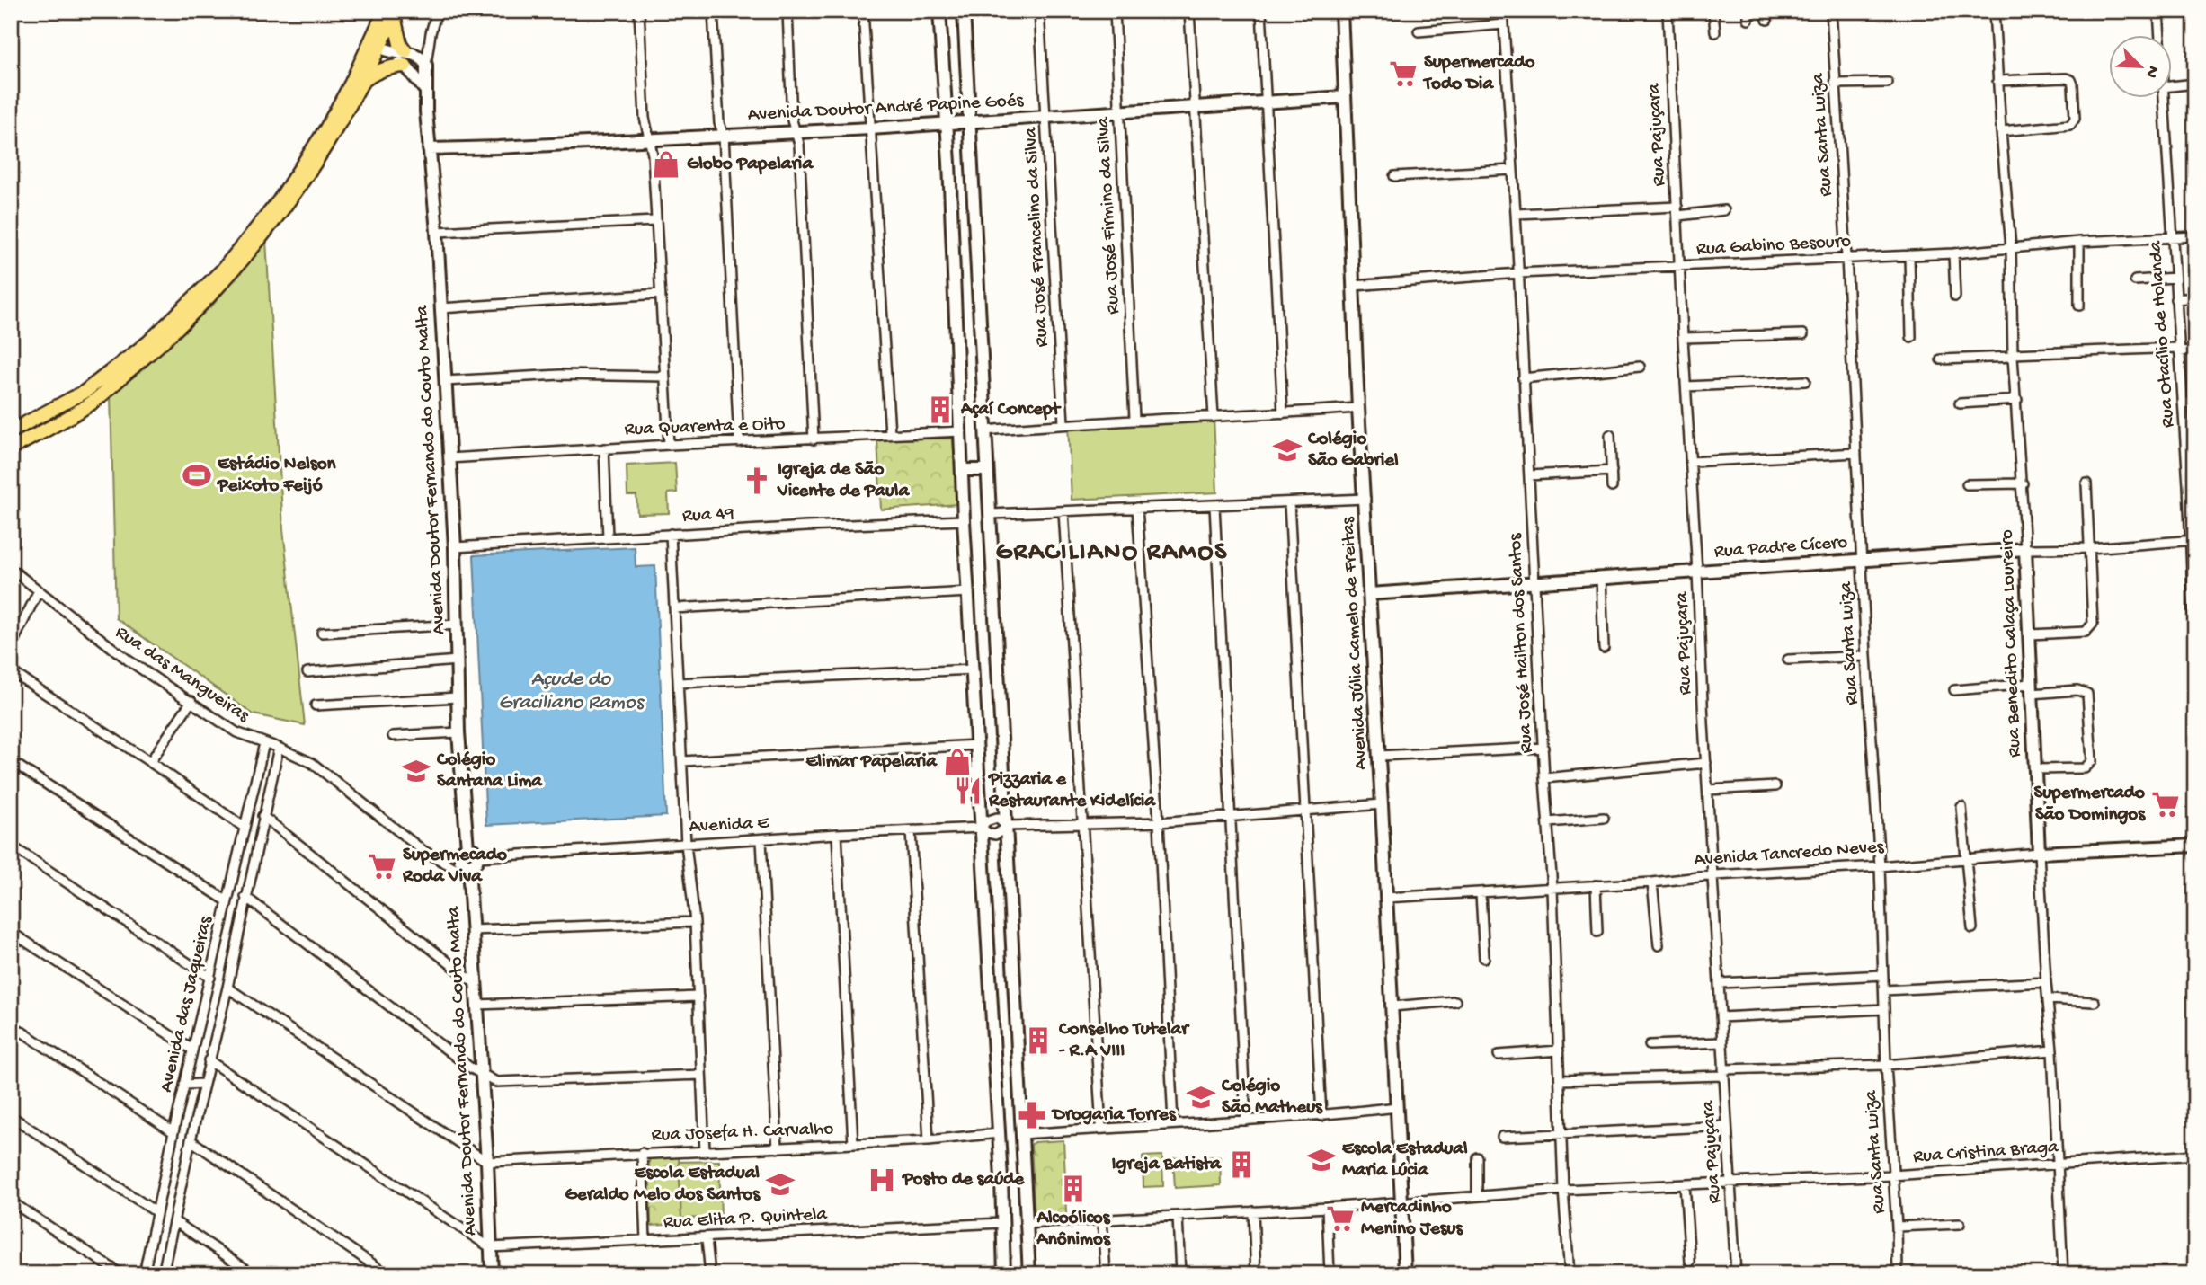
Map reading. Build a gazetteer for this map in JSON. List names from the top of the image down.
{
  "streets": {
    "street": [
      "Avenida Doutor André Papine Goés",
      "Rua Pajuçara",
      "Rua Santa Luiza",
      "Rua José Firmino da Silva",
      "Rua José Francelino da Silva",
      "Rua Gabino Besouro",
      "Rua Otacílio de Holanda",
      "Rua Quarenta e Oito",
      "Avenida Doutor Fernando do Couto Malta",
      "Rua 49",
      "Rua Padre Cícero",
      "Avenida Júlia Camelo de Freitas",
      "Rua José Hailton dos Santos",
      "Rua Benedito Calaça Loureiro",
      "Rua das Mangueiras",
      "Avenida E",
      "Avenida Tancredo Neves",
      "Avenida das Jaqueiras",
      "Rua Josefa H. Carvalho",
      "Rua Cristina Braga",
      "Rua Elita P. Quintela"
    ]
  },
  "crossings": [
    ["Avenida Doutor André Papine Goés", "Rua José Firmino da Silva"],
    ["Avenida Doutor André Papine Goés", "Rua José Francelino da Silva"],
    ["Avenida Doutor André Papine Goés", "Avenida Doutor Fernando do Couto Malta"],
    ["Avenida Doutor André Papine Goés", "Avenida Júlia Camelo de Freitas"],
    ["Rua Pajuçara", "Rua Gabino Besouro"],
    ["Rua Pajuçara", "Rua Padre Cícero"],
    ["Rua Pajuçara", "Avenida Tancredo Neves"],
    ["Rua Pajuçara", "Rua Cristina Braga"],
    ["Rua Santa Luiza", "Rua Gabino Besouro"],
    ["Rua Santa Luiza", "Rua Padre Cícero"],
    ["Rua Santa Luiza", "Avenida Tancredo Neves"],
    ["Rua Santa Luiza", "Rua Cristina Braga"],
    ["Rua Gabino Besouro", "Rua Otacílio de Holanda"],
    ["Rua Gabino Besouro", "Avenida Júlia Camelo de Freitas"],
    ["Rua Gabino Besouro", "Rua José Hailton dos Santos"],
    ["Rua Gabino Besouro", "Rua Benedito Calaça Loureiro"],
    ["Rua Otacílio de Holanda", "Rua Padre Cícero"],
    ["Rua Quarenta e Oito", "Avenida Doutor Fernando do Couto Malta"],
    ["Avenida Doutor Fernando do Couto Malta", "Rua 49"],
    ["Avenida Doutor Fernando do Couto Malta", "Rua das Mangueiras"],
    ["Avenida Doutor Fernando do Couto Malta", "Avenida E"],
    ["Avenida Doutor Fernando do Couto Malta", "Rua Josefa H. Carvalho"],
    ["Avenida Doutor Fernando do Couto Malta", "Rua Elita P. Quintela"],
    ["Rua Padre Cícero", "Avenida Júlia Camelo de Freitas"],
    ["Rua Padre Cícero", "Rua José Hailton dos Santos"],
    ["Rua Padre Cícero", "Rua Benedito Calaça Loureiro"],
    ["Avenida Júlia Camelo de Freitas", "Avenida E"],
    ["Avenida Júlia Camelo de Freitas", "Avenida Tancredo Neves"],
    ["Avenida Júlia Camelo de Freitas", "Rua Cristina Braga"],
    ["Rua José Hailton dos Santos", "Avenida Tancredo Neves"],
    ["Rua José Hailton dos Santos", "Rua Cristina Braga"],
    ["Rua Benedito Calaça Loureiro", "Avenida Tancredo Neves"],
    ["Rua Benedito Calaça Loureiro", "Rua Cristina Braga"],
    ["Rua das Mangueiras", "Avenida E"],
    ["Rua das Mangueiras", "Avenida das Jaqueiras"]
  ],
  "districts": ["GRACILIANO RAMOS"],
  "water": ["Açude do Graciliano Ramos"],
  "places": {
    "supermarket": [
      "Supermercado Todo Dia",
      "Supermercado São Domingos",
      "Supermecado Roda Viva",
      "Mercadinho Menino Jesus"
    ],
    "shop": ["Globo Papelaria", "Elimar Papelaria"],
    "building": [
      "Açaí Concept",
      "Conselho Tutelar - R.A VIII",
      "Igreja Batista",
      "Alcoólicos Anônimos"
    ],
    "school or university": [
      "Colégio São Gabriel",
      "Colégio Santana Lima",
      "Colégio São Matheus",
      "Escola Estadual Maria Lúcia",
      "Escola Estadual Geraldo Melo dos Santos"
    ],
    "sports": ["Estádio Nelson Peixoto Feijó"],
    "church": ["Igreja de São Vicente de Paula"],
    "restaurant": ["Pizzaria e Restaurante Kidelícia"],
    "pharmacy": ["Drogaria Torres"],
    "hospital": ["Posto de saúde"]
  },
  "north": "bottom right"
}
